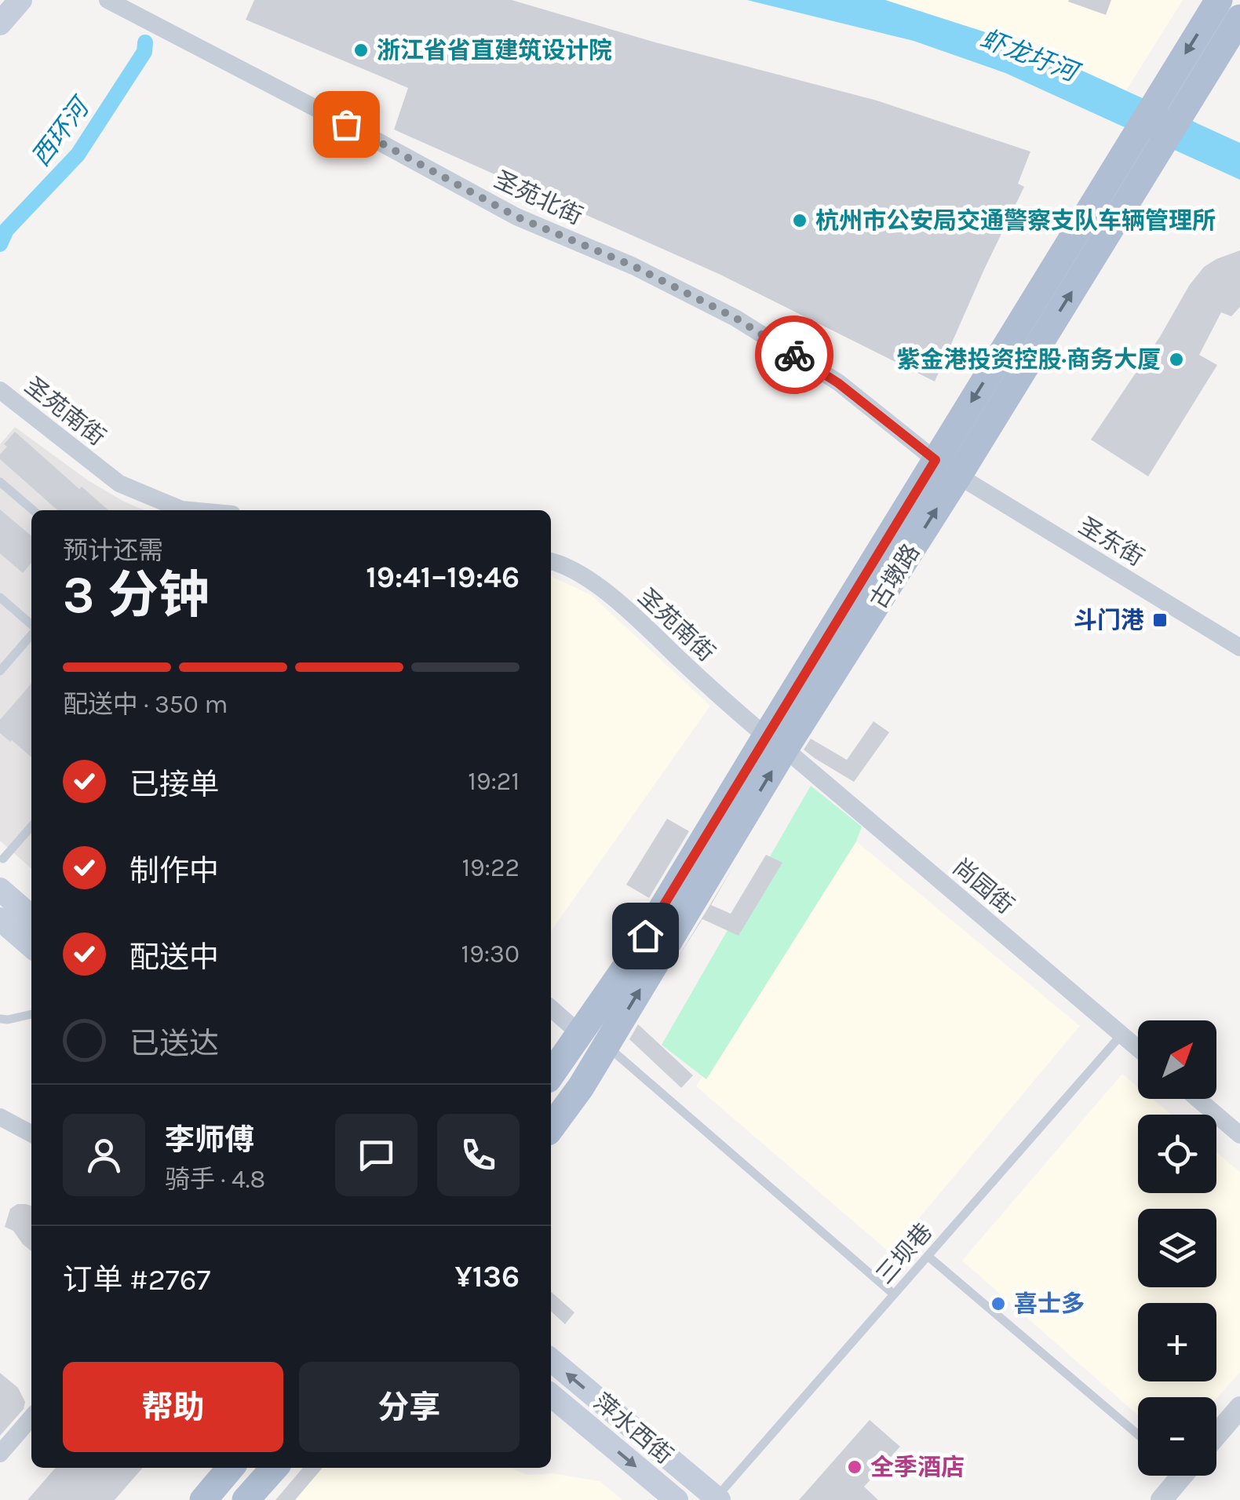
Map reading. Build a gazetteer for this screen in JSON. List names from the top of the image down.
{
  "streets": {
    "main road": ["古墩路", "萍水西街"],
    "street": [
      "圣苑北街",
      "圣苑南街",
      "圣东街",
      "尚园街"
    ],
    "lane": ["三坝巷"]
  },
  "crossings": [
    ["圣苑北街", "圣东街"],
    ["圣苑北街", "古墩路"],
    ["圣苑南街", "古墩路"],
    ["圣苑南街", "尚园街"],
    ["圣东街", "古墩路"],
    ["古墩路", "尚园街"],
    ["尚园街", "三坝巷"],
    ["三坝巷", "萍水西街"]
  ],
  "water": ["虾龙圩河", "西环河"],
  "places": {
    "other": [
      "浙江省省直建筑设计院",
      "杭州市公安局交通警察支队车辆管理所",
      "紫金港投资控股·商务大厦",
      "喜士多",
      "全季酒店"
    ],
    "transit": ["斗门港"]
  },
  "north": "top right",
  "page": {
    "heading": ["3 分钟", "预计还需", "19:41–19:46"],
    "panel": [
      "李师傅",
      "骑手 · 4.8",
      "订单 #2767",
      "¥136"
    ],
    "bar": "配送中 · 350 m",
    "list": [
      ["已接单", "19:21"],
      ["制作中", "19:22"],
      ["配送中", "19:30"],
      "已送达"
    ],
    "map_buttons": ["+", "−"],
    "buttons": ["帮助", "分享"]
  }
}
